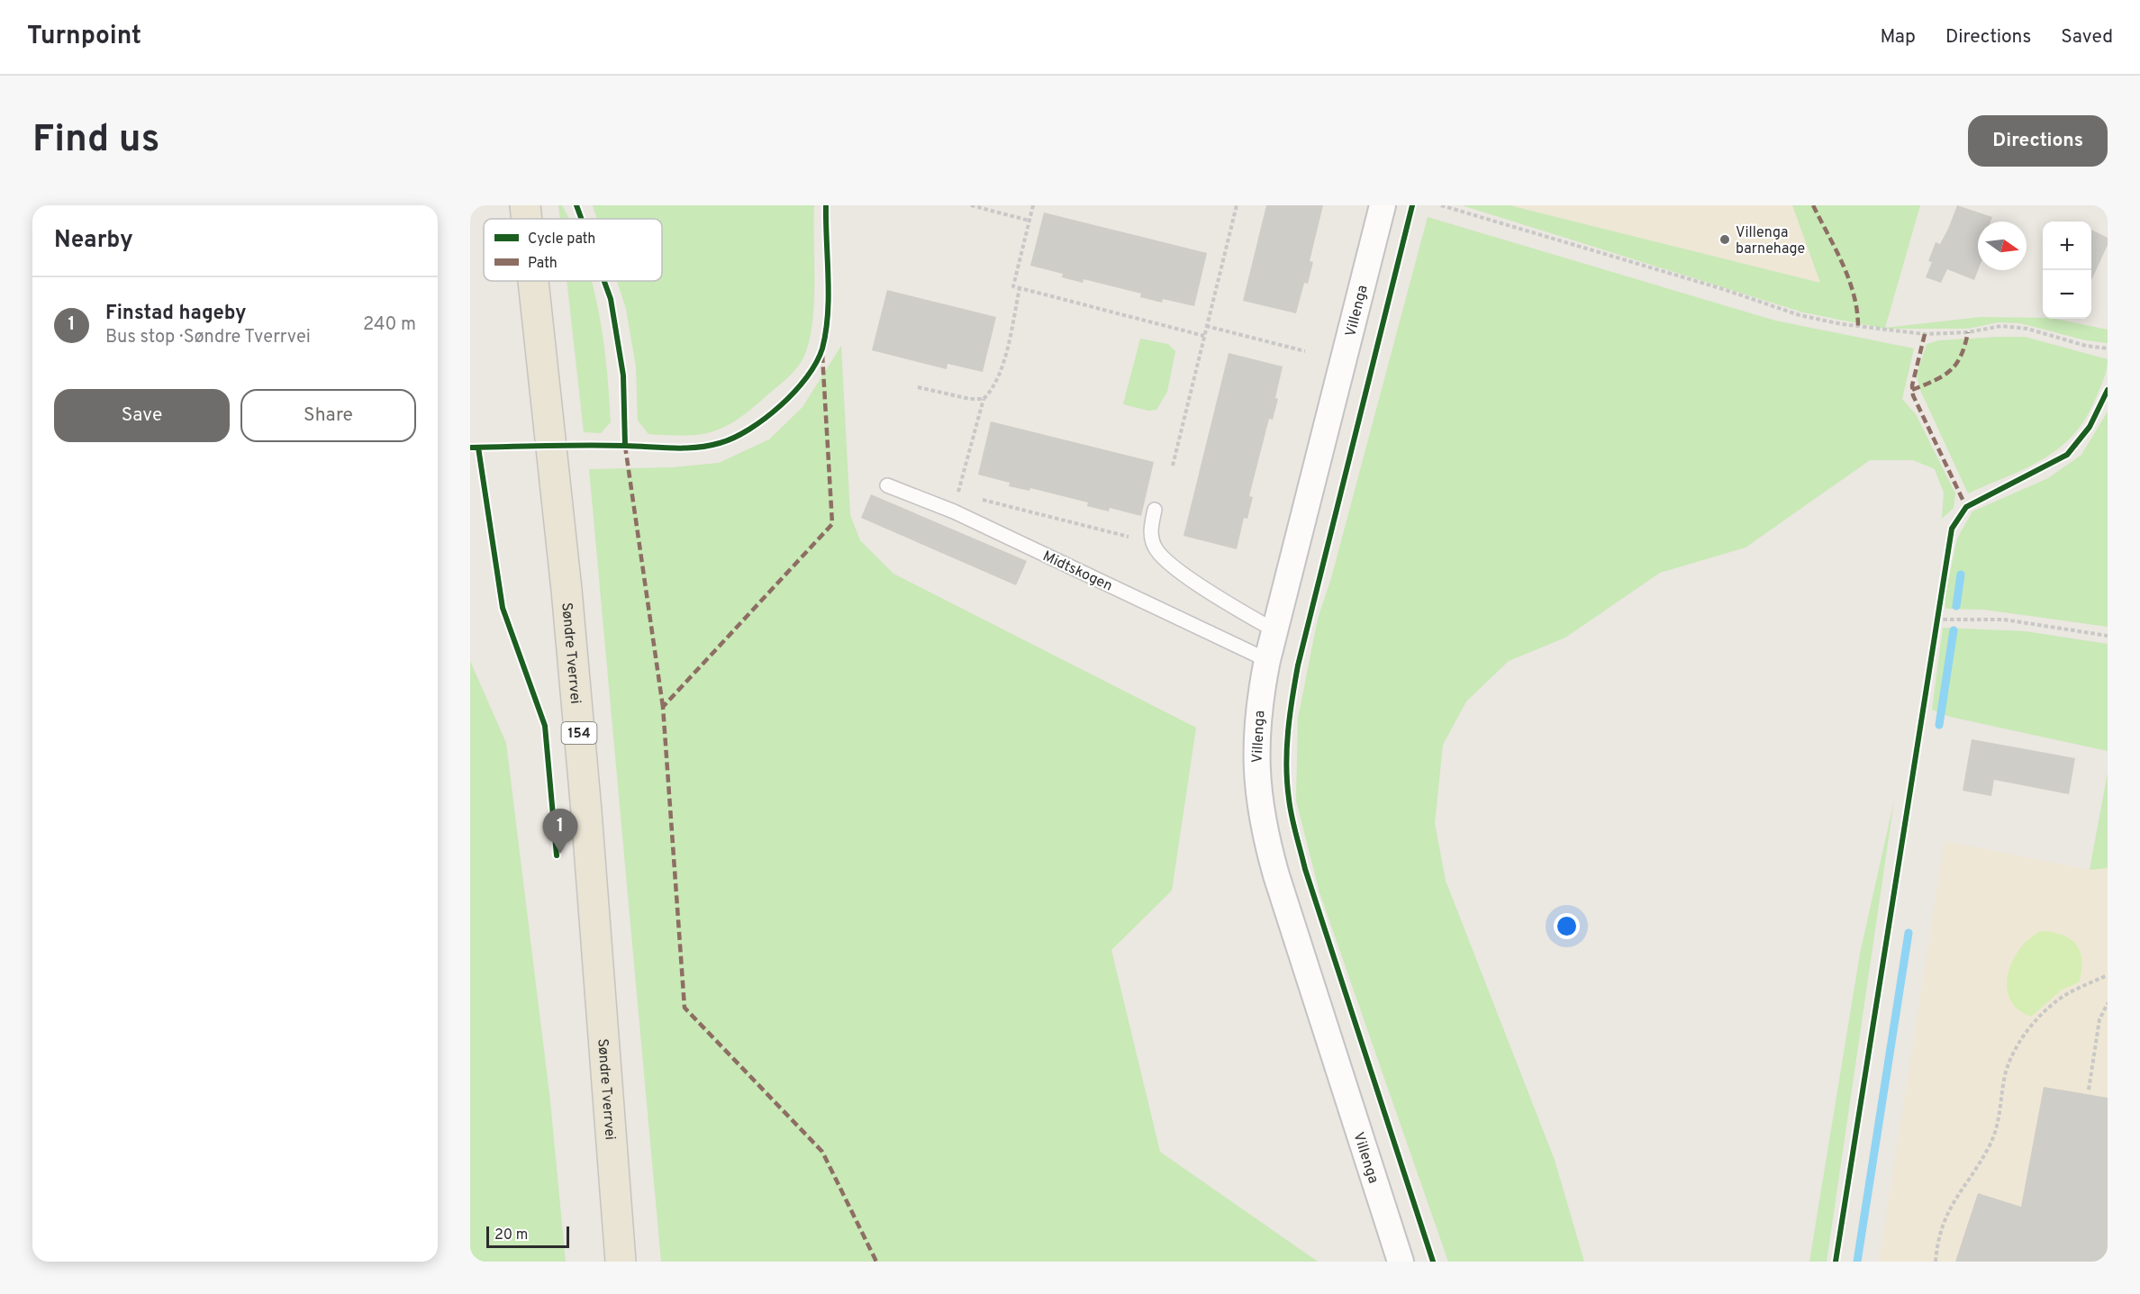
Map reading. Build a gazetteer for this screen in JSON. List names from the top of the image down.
{
  "streets": {
    "main road": ["Søndre Tverrvei", "154"],
    "street": ["Villenga"],
    "lane": ["Midtskogen"]
  },
  "crossings": [
    ["Villenga", "Midtskogen"]
  ],
  "places": ["Villenga barnehage"],
  "legend": ["Cycle path", "Path"],
  "scale_bar": "20 m",
  "north": "right",
  "page": {
    "header": "Turnpoint",
    "nav": ["Map", "Directions", "Saved"],
    "buttons": [
      "Directions",
      ["Save", "Share"]
    ],
    "title": "Find us",
    "heading": "Nearby",
    "map_buttons": ["+", "−"],
    "list": [
      {
        "mark": "1",
        "name": "Finstad hageby",
        "note": "Bus stop · Søndre Tverrvei",
        "value": "240 m"
      }
    ],
    "pins": "1",
    "scale": "20 m"
  }
}
